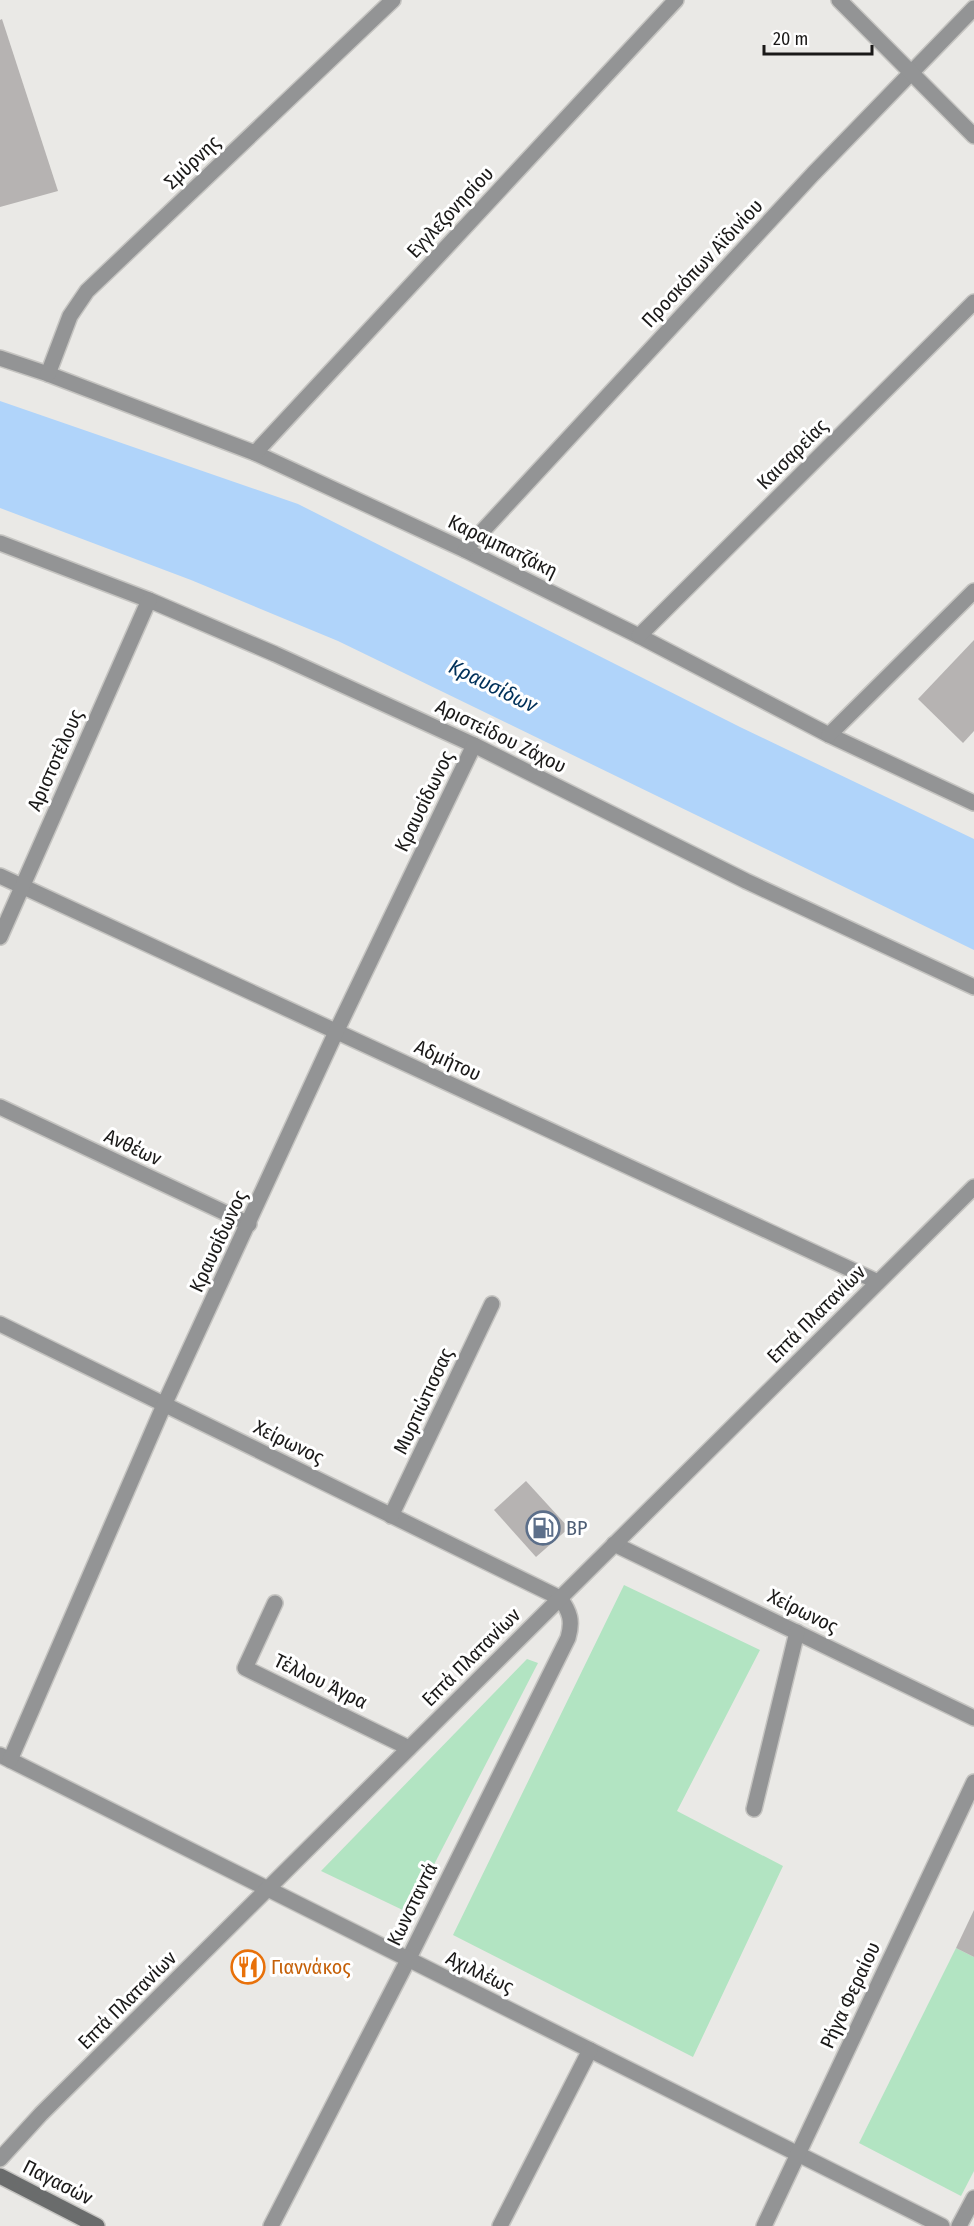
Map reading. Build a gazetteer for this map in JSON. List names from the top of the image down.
{
  "streets": {
    "main road": ["Παγασών"],
    "street": [
      "Σμύρνης",
      "Εγγλεζονησίου",
      "Προσκόπων Αϊδινίου",
      "Καισαρείας",
      "Καραμπατζάκη",
      "Αριστείδου Ζάχου",
      "Αριστοτέλους",
      "Κραυσίδωνος",
      "Αδμήτου",
      "Ανθέων",
      "Επτά Πλατανίων",
      "Μυρτιώτισσας",
      "Χείρωνος",
      "Τέλλου Άγρα",
      "Κωνσταντά",
      "Αχιλλέως",
      "Ρήγα Φεραίου"
    ]
  },
  "crossings": [
    ["Σμύρνης", "Καραμπατζάκη"],
    ["Εγγλεζονησίου", "Καραμπατζάκη"],
    ["Προσκόπων Αϊδινίου", "Καραμπατζάκη"],
    ["Καισαρείας", "Καραμπατζάκη"],
    ["Αριστείδου Ζάχου", "Αριστοτέλους"],
    ["Αριστείδου Ζάχου", "Κραυσίδωνος"],
    ["Αριστοτέλους", "Αδμήτου"],
    ["Κραυσίδωνος", "Αδμήτου"],
    ["Κραυσίδωνος", "Ανθέων"],
    ["Κραυσίδωνος", "Χείρωνος"],
    ["Κραυσίδωνος", "Αχιλλέως"],
    ["Αδμήτου", "Επτά Πλατανίων"],
    ["Επτά Πλατανίων", "Χείρωνος"],
    ["Επτά Πλατανίων", "Τέλλου Άγρα"],
    ["Επτά Πλατανίων", "Κωνσταντά"],
    ["Επτά Πλατανίων", "Αχιλλέως"],
    ["Μυρτιώτισσας", "Χείρωνος"],
    ["Χείρωνος", "Κωνσταντά"],
    ["Κωνσταντά", "Αχιλλέως"],
    ["Αχιλλέως", "Ρήγα Φεραίου"]
  ],
  "water": ["Κραυσίδων"],
  "places": {
    "fuel station": ["BP"],
    "restaurant": ["Γιαννάκος"]
  },
  "scale_bar": "20 m"
}
